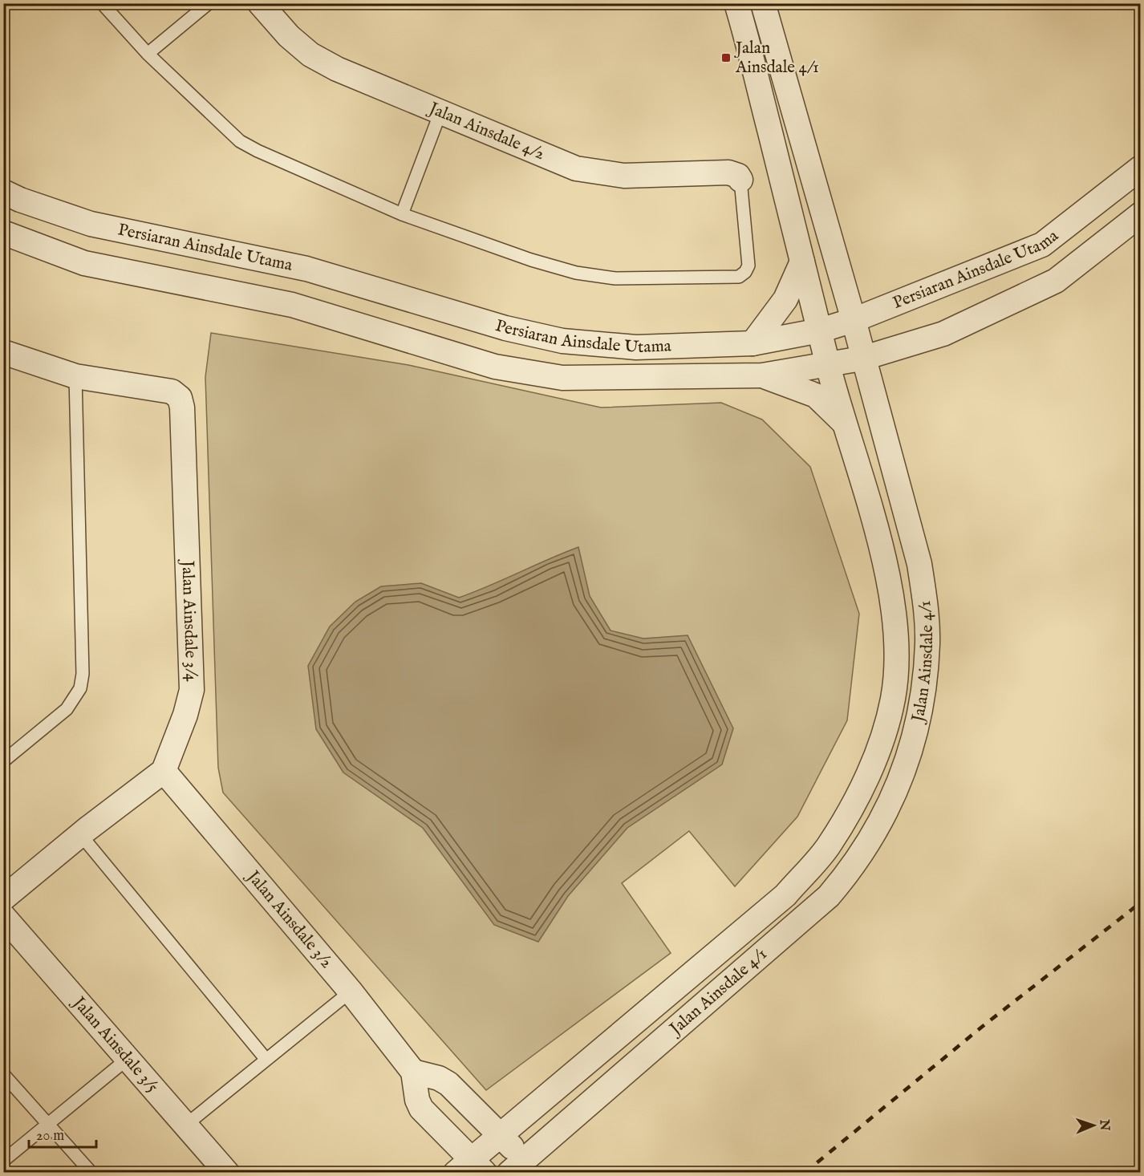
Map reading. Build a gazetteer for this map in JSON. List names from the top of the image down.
{
  "streets": {
    "street": [
      "Jalan Ainsdale 4/2",
      "Persiaran Ainsdale Utama",
      "Jalan Ainsdale 3/4",
      "Jalan Ainsdale 4/1",
      "Jalan Ainsdale 3/2",
      "Jalan Ainsdale 3/5"
    ]
  },
  "crossings": [
    ["Persiaran Ainsdale Utama", "Jalan Ainsdale 4/1"],
    ["Jalan Ainsdale 3/4", "Jalan Ainsdale 3/2"]
  ],
  "places": {
    "transit": ["Jalan Ainsdale 4/1"]
  },
  "scale_bar": "20 m",
  "north": "right"
}
